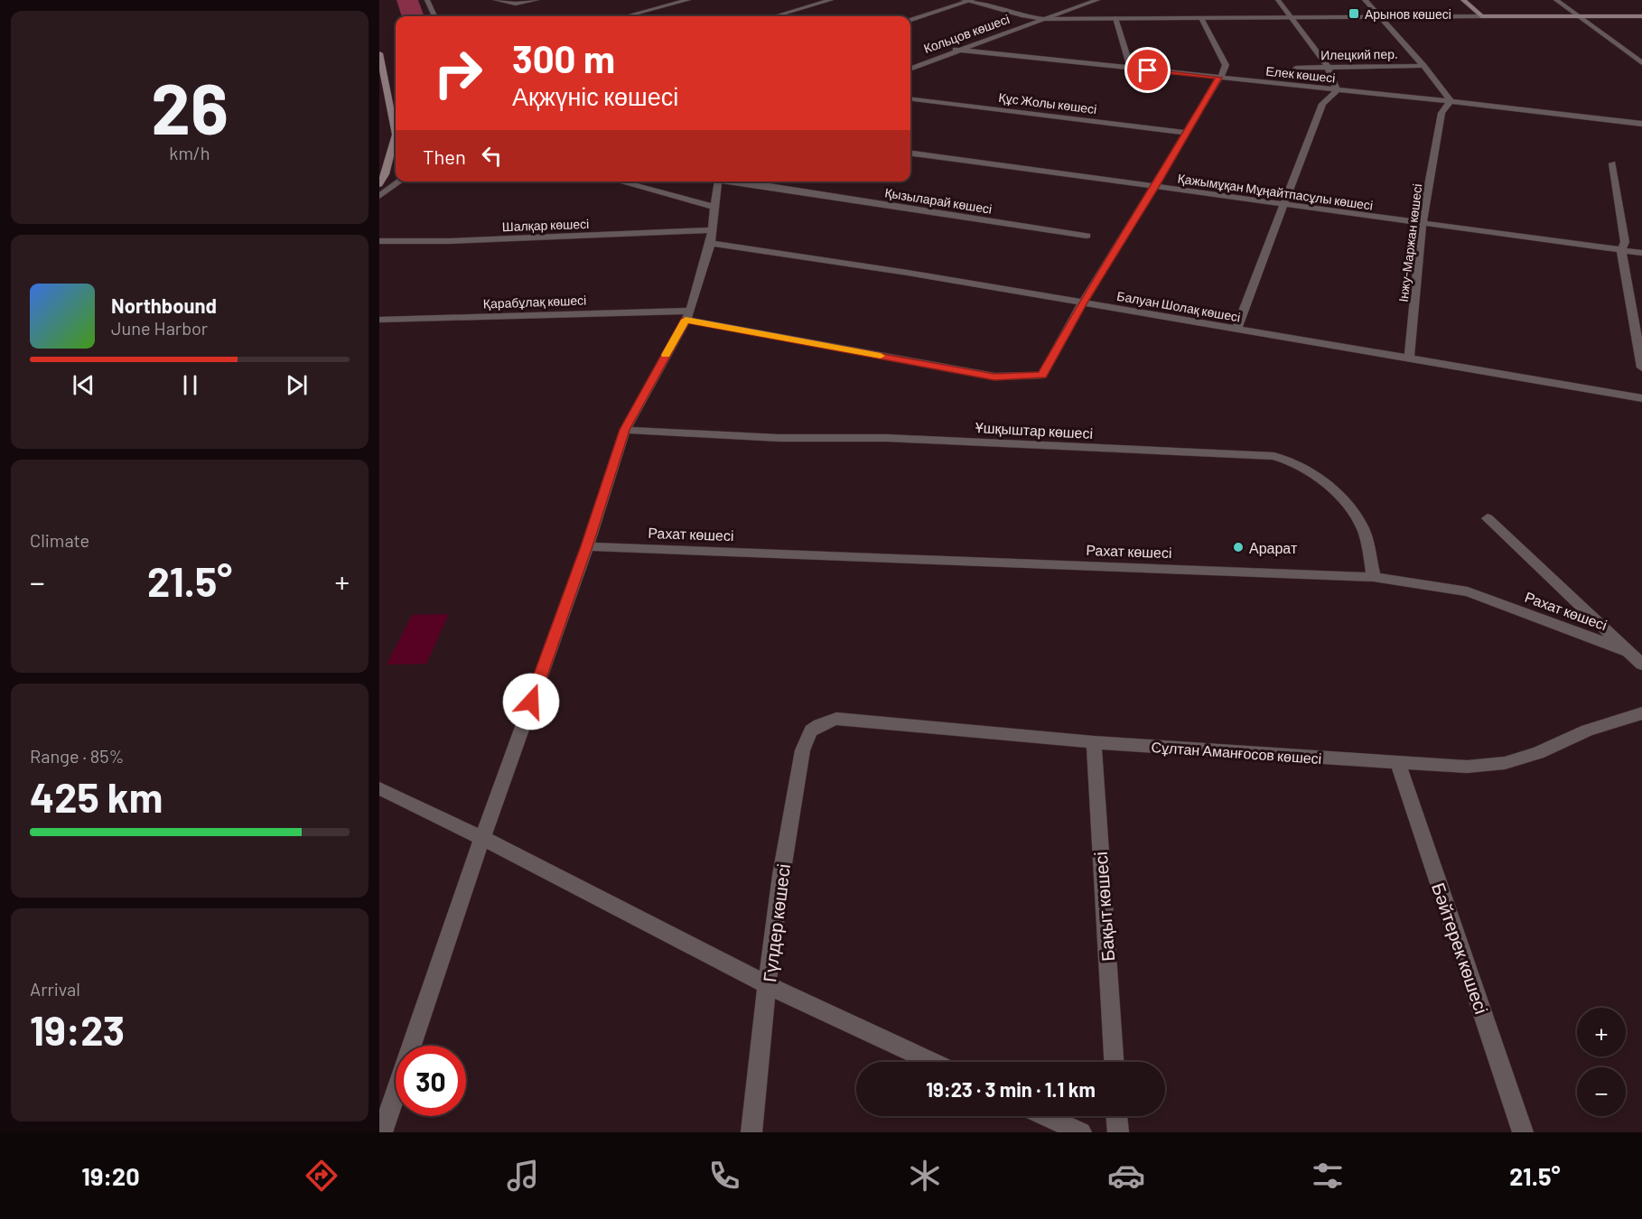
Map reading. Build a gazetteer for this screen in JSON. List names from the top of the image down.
{
  "streets": {
    "street": [
      "Кольцов көшесі",
      "Илецкий пер.",
      "Елек көшесі",
      "Құс Жолы көшесі",
      "Қажымұқан Мұңайтпасұлы көшесі",
      "Қызыларай көшесі",
      "Шалқар көшесі",
      "Інжу-Маржан көшесі",
      "Қарабұлақ көшесі",
      "Балуан Шолақ көшесі",
      "Ұшқыштар көшесі",
      "Рахат көшесі",
      "Сұлтан Аманғосов көшесі",
      "Бақыт көшесі",
      "Гүлдер көшесі",
      "Бәйтерек көшесі"
    ]
  },
  "crossings": [
    ["Кольцов көшесі", "Елек көшесі"],
    ["Елек көшесі", "Інжу-Маржан көшесі"],
    ["Қажымұқан Мұңайтпасұлы көшесі", "Інжу-Маржан көшесі"],
    ["Інжу-Маржан көшесі", "Балуан Шолақ көшесі"],
    ["Қарабұлақ көшесі", "Балуан Шолақ көшесі"],
    ["Ұшқыштар көшесі", "Рахат көшесі"],
    ["Сұлтан Аманғосов көшесі", "Бақыт көшесі"],
    ["Сұлтан Аманғосов көшесі", "Гүлдер көшесі"],
    ["Сұлтан Аманғосов көшесі", "Бәйтерек көшесі"]
  ],
  "places": {
    "transit": ["Арынов көшесі"],
    "other": ["Арарат"]
  },
  "page": {
    "tile": [
      ["26", "km/h"],
      "Climate",
      ["Range · 85%", "425 km"],
      ["Arrival", "19:23"]
    ],
    "turn": ["300 m", "Ақжүніс көшесі"],
    "then": "Then",
    "song": ["Northbound", "June Harbor"],
    "heat": ["−", "21.5°", "+"],
    "map_buttons": ["+", "−"],
    "limit": "30",
    "trip": "19:23 · 3 min · 1.1 km",
    "tabs": ["19:20", "21.5°"]
  }
}
